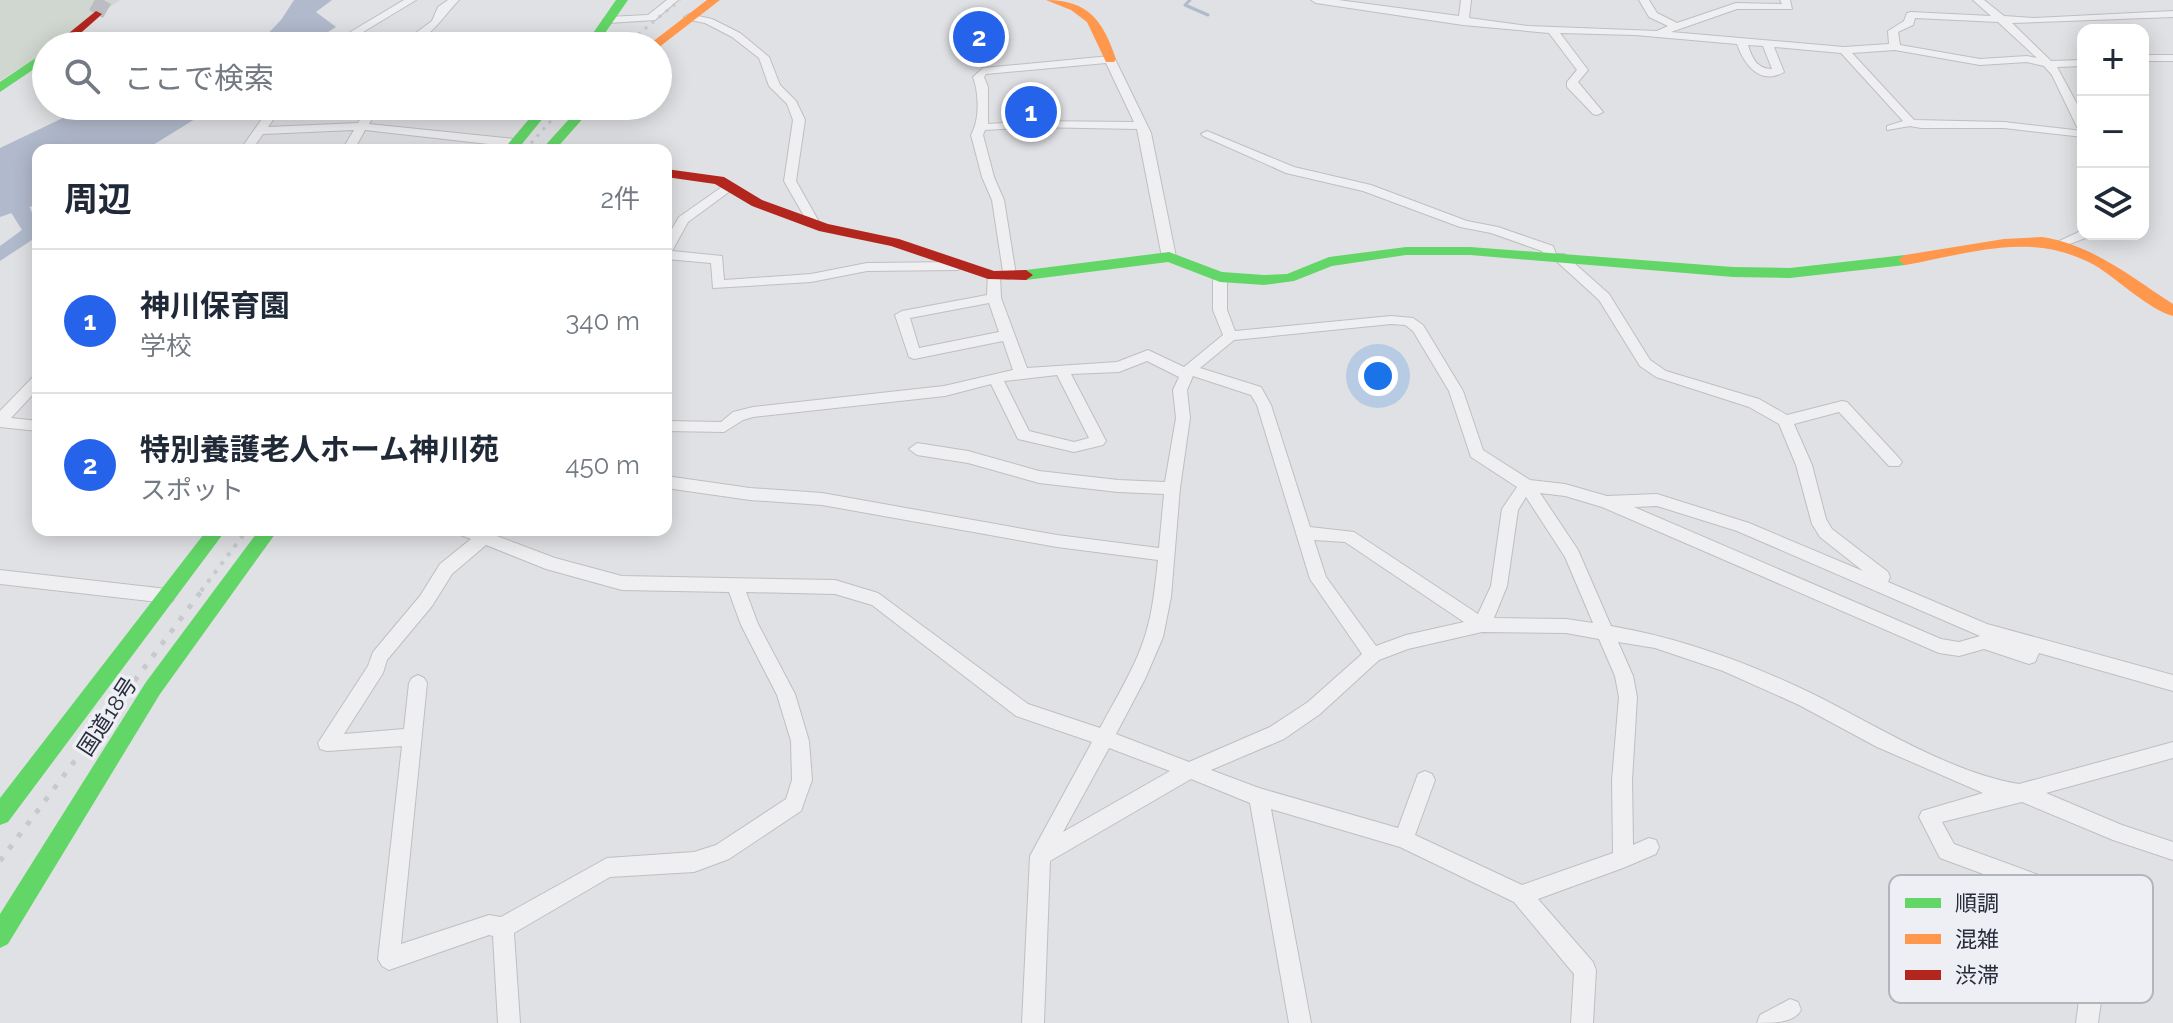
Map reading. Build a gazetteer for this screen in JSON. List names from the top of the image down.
{
  "streets": {
    "main road": ["国道18号"]
  },
  "legend": ["順調", "混雑", "渋滞"],
  "page": {
    "pins": ["2", "1"],
    "map_buttons": ["+", "−"],
    "search": "ここで検索",
    "heading": ["周辺", "2件"],
    "list": [
      {
        "mark": "1",
        "name": "神川保育園",
        "note": "学校",
        "value": "340 m"
      },
      {
        "mark": "2",
        "name": "特別養護老人ホーム神川苑",
        "note": "スポット",
        "value": "450 m"
      }
    ]
  }
}
